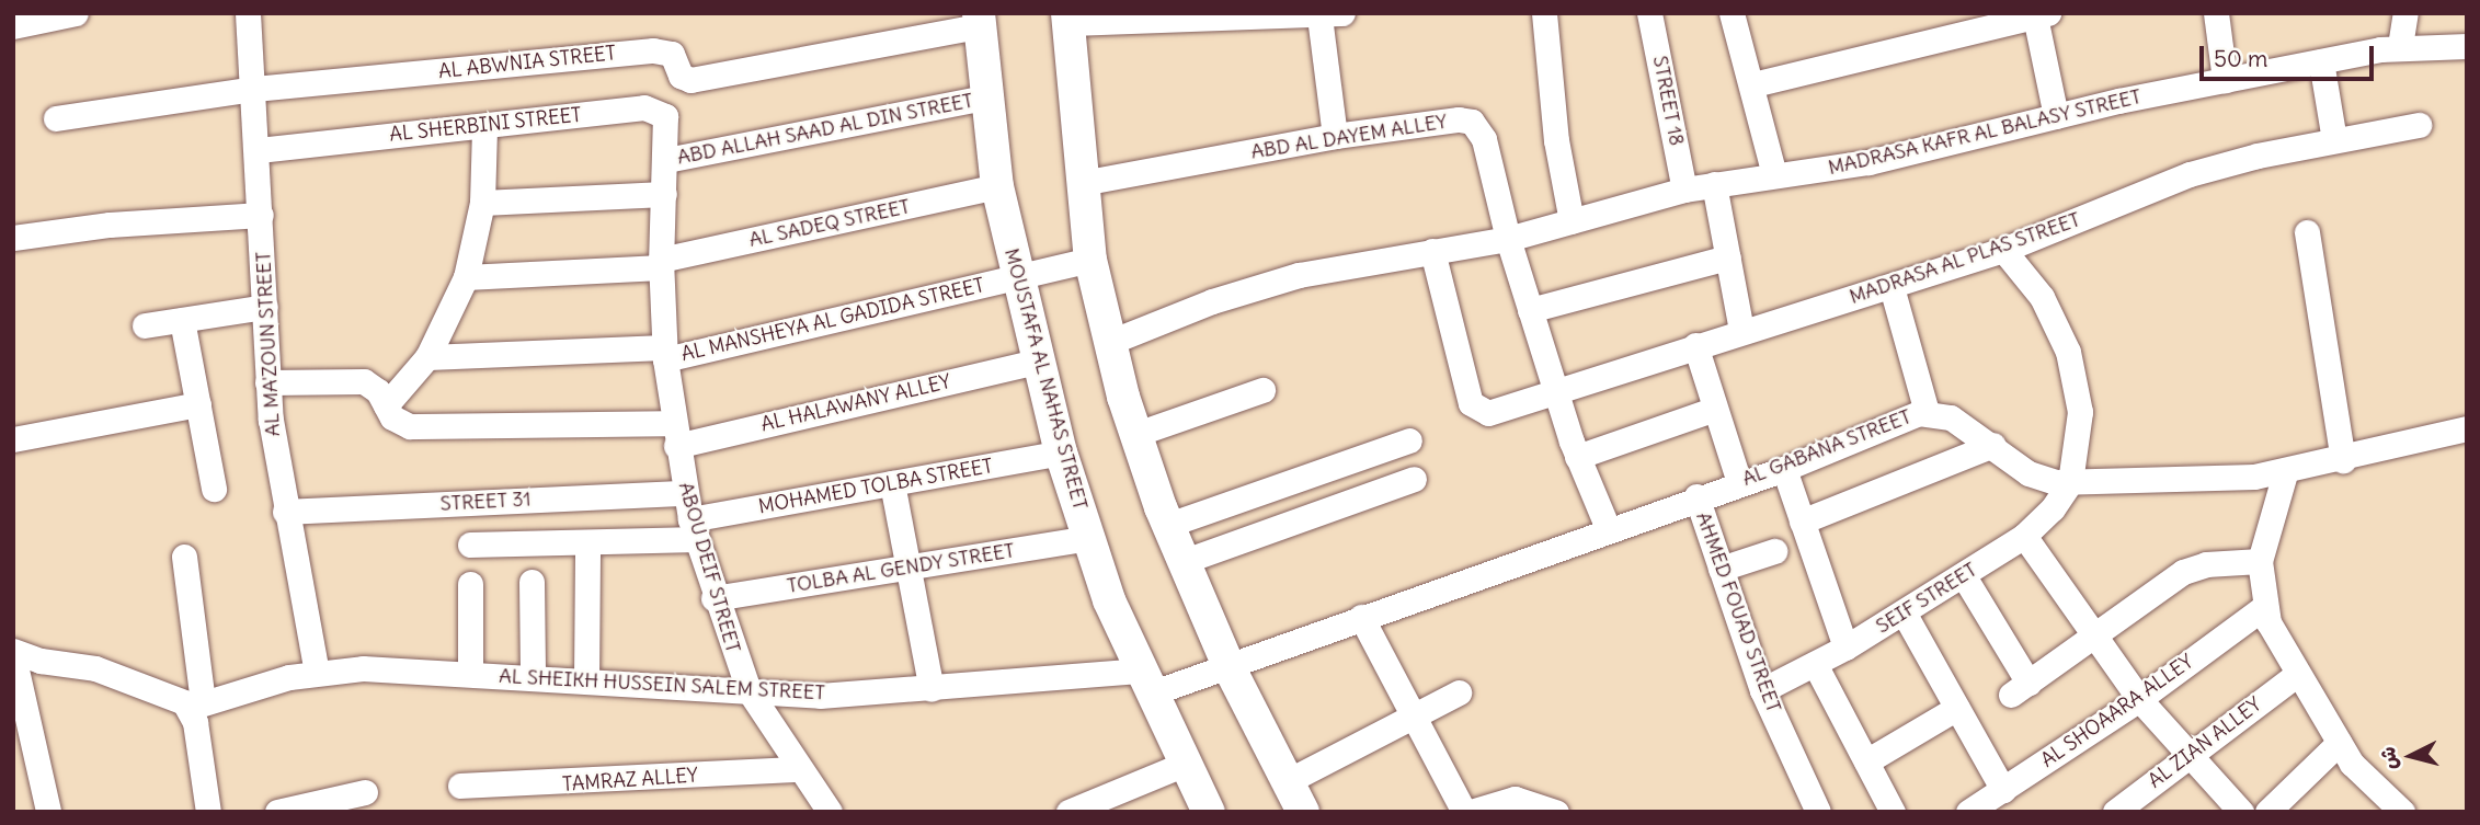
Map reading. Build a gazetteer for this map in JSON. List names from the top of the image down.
{
  "streets": {
    "street": [
      "AL ABWNIA STREET",
      "STREET 18",
      "AL SHERBINI STREET",
      "ABD ALLAH SAAD AL DIN STREET",
      "MADRASA KAFR AL BALASY STREET",
      "ABD AL DAYEM ALLEY",
      "AL SADEQ STREET",
      "MADRASA AL PLAS STREET",
      "AL MANSHEYA AL GADIDA STREET",
      "AL MA'ZOUN STREET",
      "MOUSTAFA AL NAHAS STREET",
      "AL HALAWANY ALLEY",
      "AL GABANA STREET",
      "MOHAMED TOLBA STREET",
      "STREET 31",
      "ABOU DEIF STREET",
      "TOLBA AL GENDY STREET",
      "SEIF STREET",
      "AHMED FOUAD STREET",
      "AL SHEIKH HUSSEIN SALEM STREET",
      "AL SHOAARA ALLEY",
      "AL ZIAN ALLEY",
      "TAMRAZ ALLEY"
    ]
  },
  "crossings": [
    ["AL ABWNIA STREET", "AL MA'ZOUN STREET"],
    ["AL ABWNIA STREET", "MOUSTAFA AL NAHAS STREET"],
    ["STREET 18", "MADRASA KAFR AL BALASY STREET"],
    ["AL SHERBINI STREET", "ABD ALLAH SAAD AL DIN STREET"],
    ["AL SHERBINI STREET", "AL MA'ZOUN STREET"],
    ["AL SHERBINI STREET", "ABOU DEIF STREET"],
    ["ABD ALLAH SAAD AL DIN STREET", "MOUSTAFA AL NAHAS STREET"],
    ["ABD ALLAH SAAD AL DIN STREET", "ABOU DEIF STREET"],
    ["MADRASA KAFR AL BALASY STREET", "ABD AL DAYEM ALLEY"],
    ["MADRASA KAFR AL BALASY STREET", "MADRASA AL PLAS STREET"],
    ["ABD AL DAYEM ALLEY", "MADRASA AL PLAS STREET"],
    ["ABD AL DAYEM ALLEY", "AL GABANA STREET"],
    ["AL SADEQ STREET", "MOUSTAFA AL NAHAS STREET"],
    ["AL SADEQ STREET", "ABOU DEIF STREET"],
    ["AL MANSHEYA AL GADIDA STREET", "MOUSTAFA AL NAHAS STREET"],
    ["AL MANSHEYA AL GADIDA STREET", "ABOU DEIF STREET"],
    ["AL MA'ZOUN STREET", "AL HALAWANY ALLEY"],
    ["AL MA'ZOUN STREET", "STREET 31"],
    ["AL MA'ZOUN STREET", "AL SHEIKH HUSSEIN SALEM STREET"],
    ["MOUSTAFA AL NAHAS STREET", "AL HALAWANY ALLEY"],
    ["MOUSTAFA AL NAHAS STREET", "AL GABANA STREET"],
    ["MOUSTAFA AL NAHAS STREET", "MOHAMED TOLBA STREET"],
    ["MOUSTAFA AL NAHAS STREET", "TOLBA AL GENDY STREET"],
    ["MOUSTAFA AL NAHAS STREET", "AL SHEIKH HUSSEIN SALEM STREET"],
    ["AL HALAWANY ALLEY", "ABOU DEIF STREET"],
    ["AL GABANA STREET", "SEIF STREET"],
    ["AL GABANA STREET", "AHMED FOUAD STREET"],
    ["AL GABANA STREET", "AL SHEIKH HUSSEIN SALEM STREET"],
    ["MOHAMED TOLBA STREET", "ABOU DEIF STREET"],
    ["STREET 31", "ABOU DEIF STREET"],
    ["ABOU DEIF STREET", "TOLBA AL GENDY STREET"],
    ["ABOU DEIF STREET", "AL SHEIKH HUSSEIN SALEM STREET"],
    ["ABOU DEIF STREET", "TAMRAZ ALLEY"],
    ["SEIF STREET", "AHMED FOUAD STREET"]
  ],
  "scale_bar": "50 m",
  "north": "left"
}
